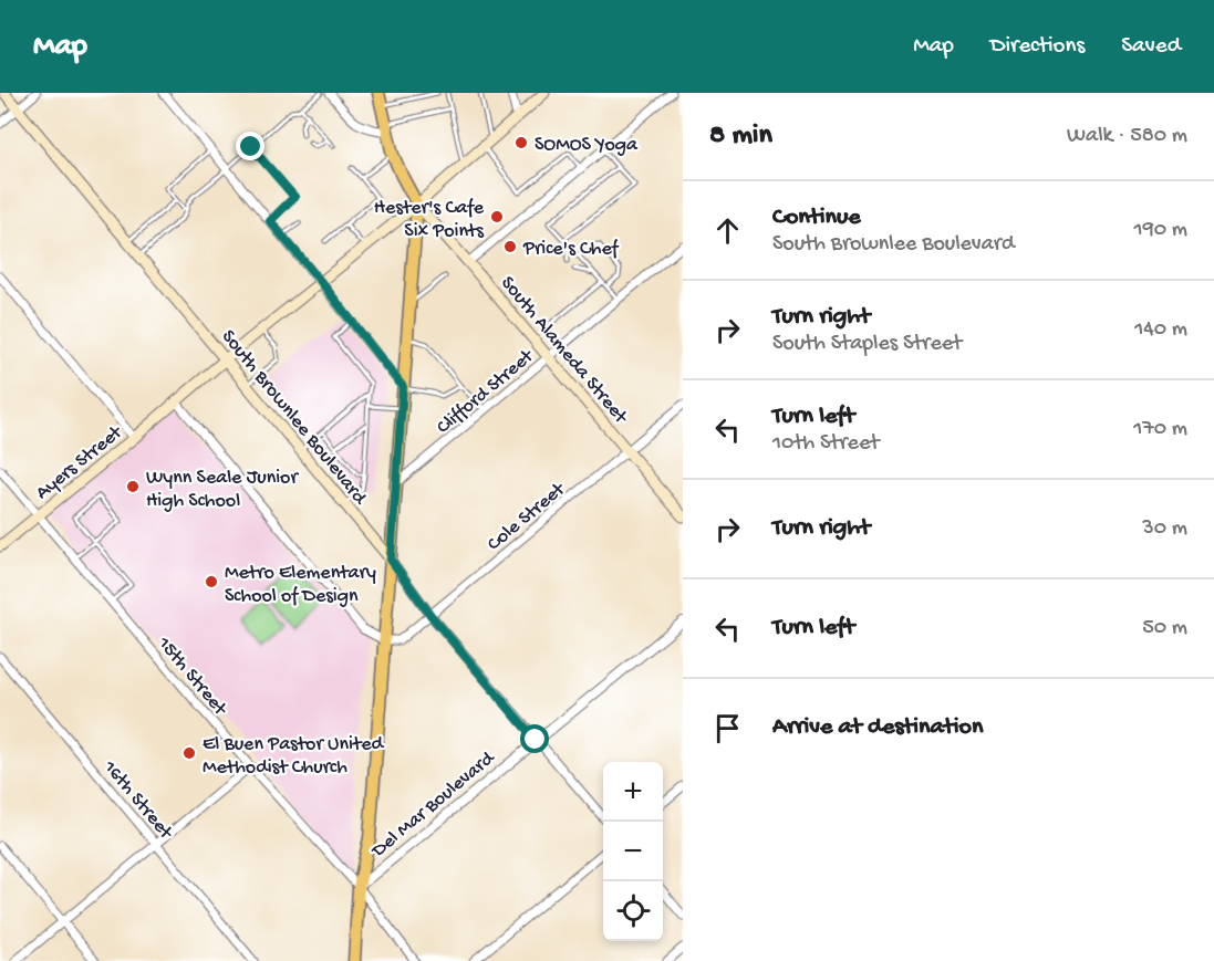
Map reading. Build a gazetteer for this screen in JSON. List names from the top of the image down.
{
  "streets": {
    "main road": ["South Alameda Street", "South Brownlee Boulevard", "Ayers Street"],
    "street": [
      "Clifford Street",
      "Cole Street",
      "15th Street",
      "16th Street",
      "Del Mar Boulevard"
    ]
  },
  "crossings": [
    ["South Alameda Street", "Clifford Street"],
    ["South Alameda Street", "Ayers Street"],
    ["South Alameda Street", "Cole Street"],
    ["South Brownlee Boulevard", "Ayers Street"],
    ["South Brownlee Boulevard", "Cole Street"],
    ["South Brownlee Boulevard", "Del Mar Boulevard"],
    ["Ayers Street", "15th Street"],
    ["15th Street", "Del Mar Boulevard"]
  ],
  "places": [
    "SOMOS Yoga",
    "Hester's Cafe Six Points",
    "Price's Chef",
    "Wynn Seale Junior High School",
    "Metro Elementary School of Design",
    "El Buen Pastor United Methodist Church"
  ],
  "page": {
    "header": "Map",
    "nav": ["Map", "Directions", "Saved"],
    "heading": ["8 min", "Walk · 580 m"],
    "list": [
      ["Continue", "South Brownlee Boulevard", "190 m"],
      ["Turn right", "South Staples Street", "140 m"],
      ["Turn left", "10th Street", "170 m"],
      ["Turn right", "30 m"],
      ["Turn left", "50 m"],
      "Arrive at destination"
    ],
    "map_buttons": ["+", "−"]
  }
}
